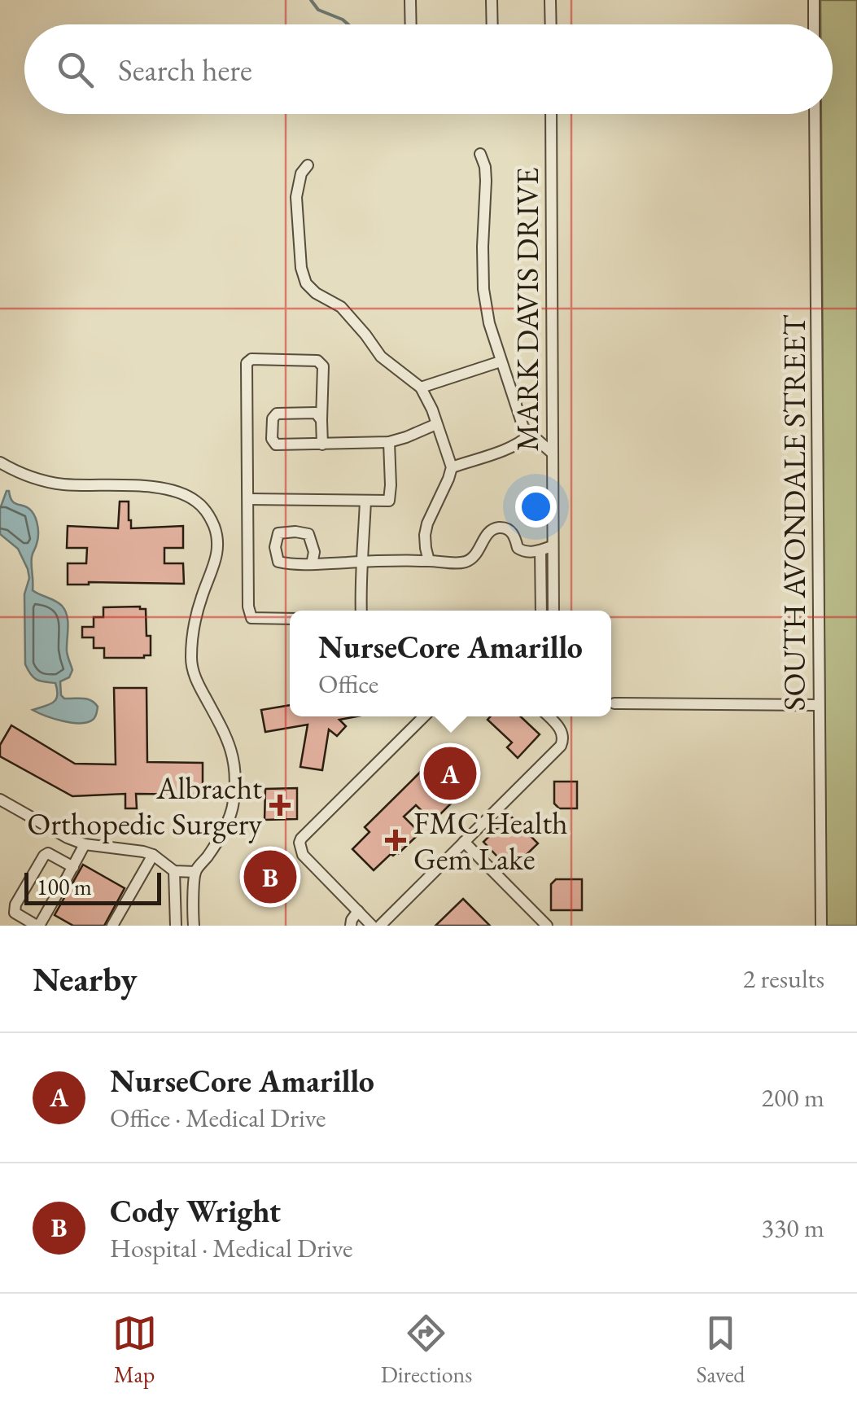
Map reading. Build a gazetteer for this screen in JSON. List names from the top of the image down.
{
  "streets": {
    "street": ["MARK DAVIS DRIVE", "SOUTH AVONDALE STREET"]
  },
  "places": {
    "health": ["Albracht Orthopedic Surgery", "FMC Health Gem Lake"]
  },
  "scale_bar": "100 m",
  "page": {
    "search": "Search here",
    "popup": ["NurseCore Amarillo", "Office"],
    "pins": ["A", "B"],
    "scale": "100 m",
    "heading": ["Nearby", "2 results"],
    "list": [
      {
        "mark": "A",
        "name": "NurseCore Amarillo",
        "note": "Office · Medical Drive",
        "value": "200 m"
      },
      {
        "mark": "B",
        "name": "Cody Wright",
        "note": "Hospital · Medical Drive",
        "value": "330 m"
      }
    ],
    "nav": ["Map", "Directions", "Saved"]
  }
}
